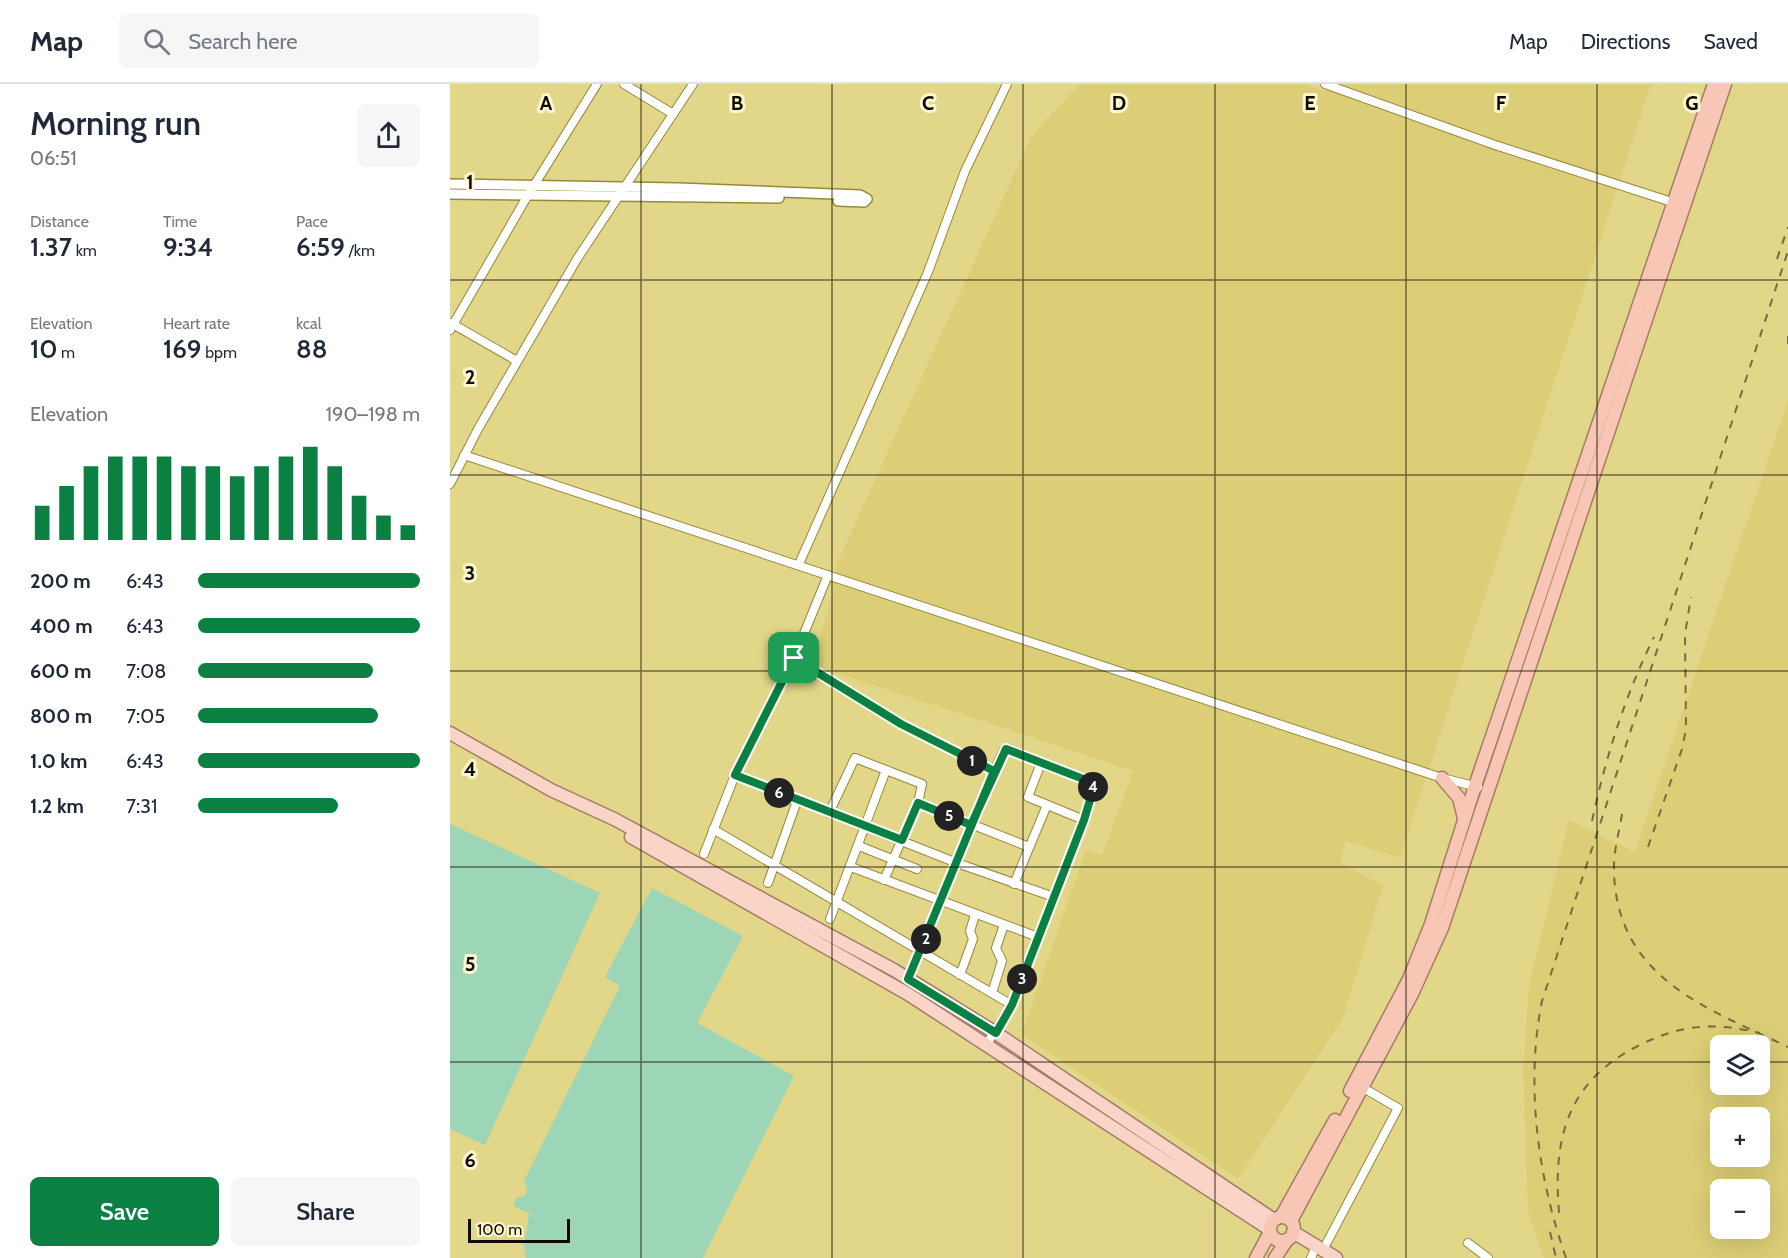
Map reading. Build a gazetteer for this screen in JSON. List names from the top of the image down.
{
  "scale_bar": "100 m",
  "page": {
    "header": "Map",
    "search": "Search here",
    "nav": ["Map", "Directions", "Saved"],
    "heading": ["Morning run", "06:51"],
    "stats": [
      ["Distance", "1.37 km"],
      ["Time", "9:34"],
      ["Pace", "6:59 /km"],
      ["Elevation", "10 m"],
      ["Heart rate", "169 bpm"],
      ["kcal", "88"]
    ],
    "chart": ["Elevation", "190–198 m"],
    "list": [
      {
        "name": "200 m",
        "note": "6:43"
      },
      {
        "name": "400 m",
        "note": "6:43"
      },
      {
        "name": "600 m",
        "note": "7:08"
      },
      {
        "name": "800 m",
        "note": "7:05"
      },
      {
        "name": "1.0 km",
        "note": "6:43"
      },
      {
        "name": "1.2 km",
        "note": "7:31"
      }
    ],
    "pins": [
      "1",
      "4",
      "6",
      "5",
      "2",
      "3"
    ],
    "map_buttons": ["+", "−"],
    "buttons": ["Save", "Share"],
    "scale": "100 m"
  },
  "grid": {
    "columns": [
      "A",
      "B",
      "C",
      "D",
      "E",
      "F",
      "G"
    ],
    "rows": [
      "1",
      "2",
      "3",
      "4",
      "5",
      "6"
    ]
  }
}
